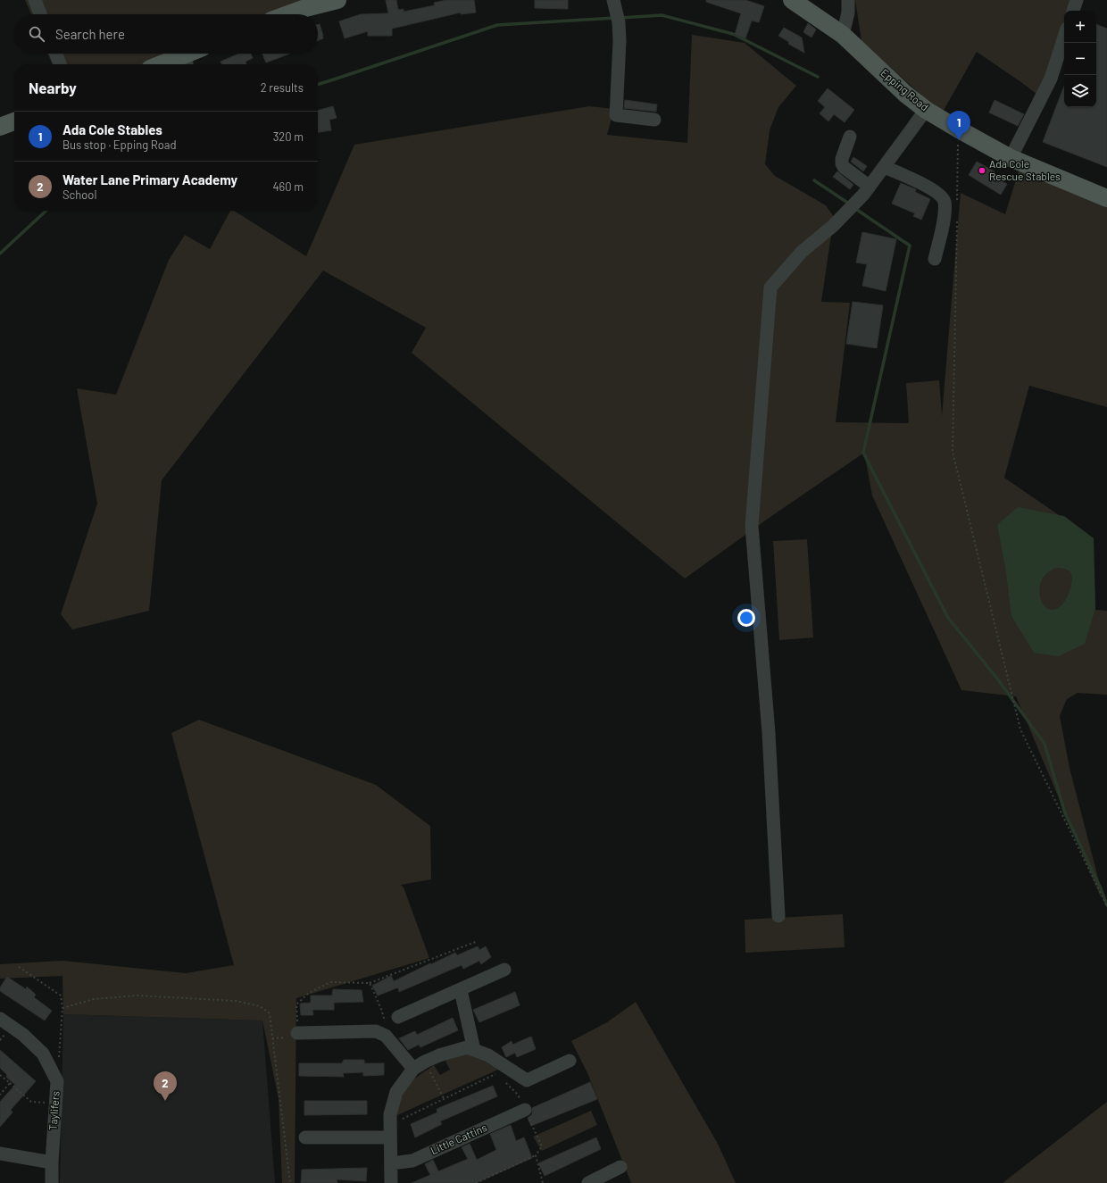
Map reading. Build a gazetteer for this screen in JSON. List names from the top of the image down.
{
  "streets": {
    "main road": ["Epping Road"],
    "street": ["Taylifers", "Little Cattins"]
  },
  "places": ["Ada Cole Rescue Stables"],
  "page": {
    "map_buttons": ["+", "−"],
    "search": "Search here",
    "heading": ["Nearby", "2 results"],
    "pins": ["1", "2"],
    "list": [
      {
        "mark": "1",
        "name": "Ada Cole Stables",
        "note": "Bus stop · Epping Road",
        "value": "320 m"
      },
      {
        "mark": "2",
        "name": "Water Lane Primary Academy",
        "note": "School",
        "value": "460 m"
      }
    ]
  }
}
